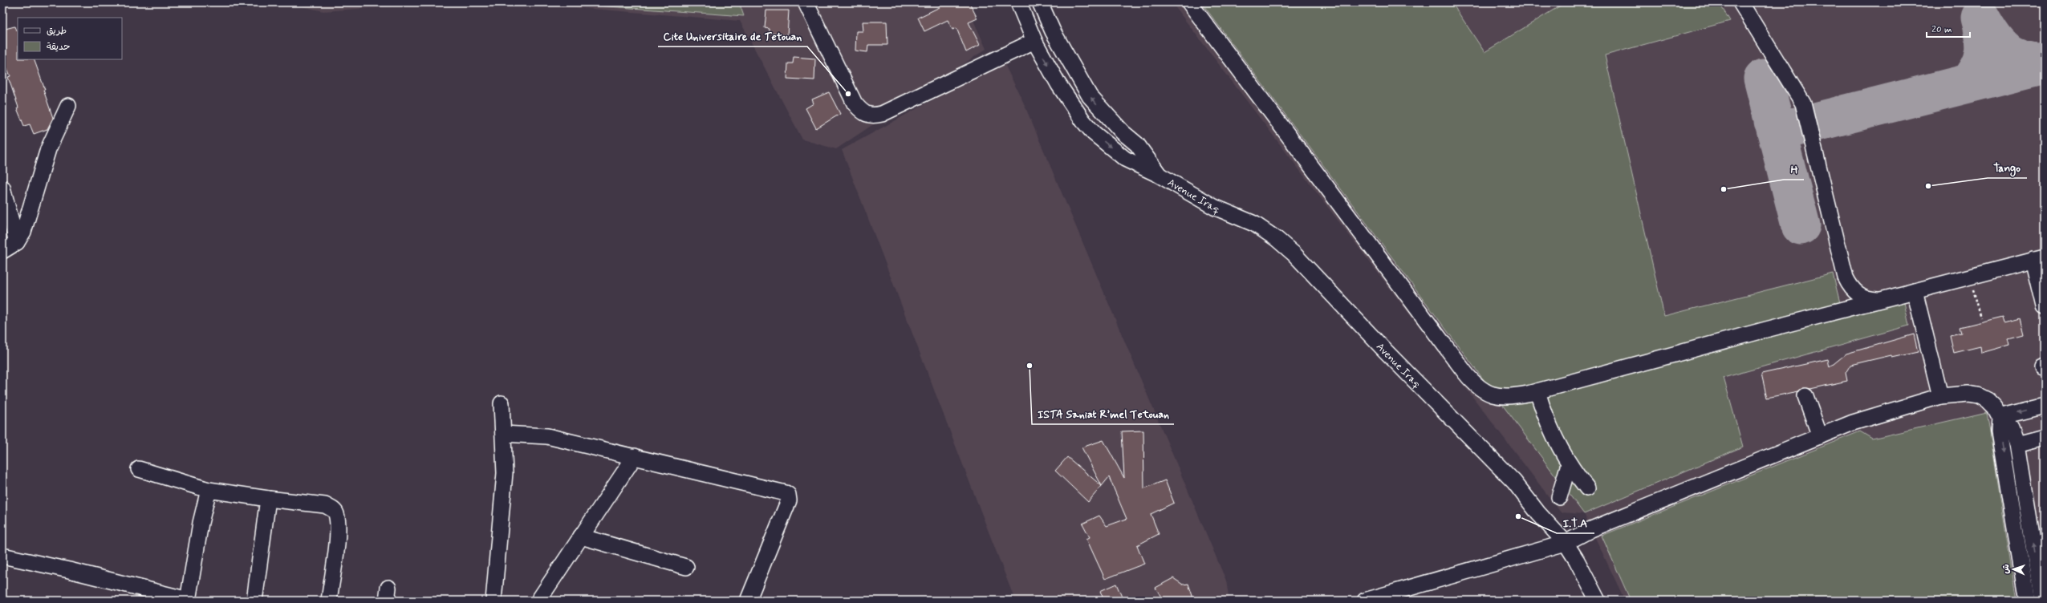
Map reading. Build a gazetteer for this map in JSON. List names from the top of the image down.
{
  "streets": {
    "street": ["Avenue Iraq"]
  },
  "places": [
    "Cite Universitaire de Tetouan",
    "Tango",
    "H",
    "ISTA Saniat R’mel Tetouan",
    "I.T.A"
  ],
  "legend": ["طريق", "حديقة"],
  "scale_bar": "20 m",
  "north": "left"
}
